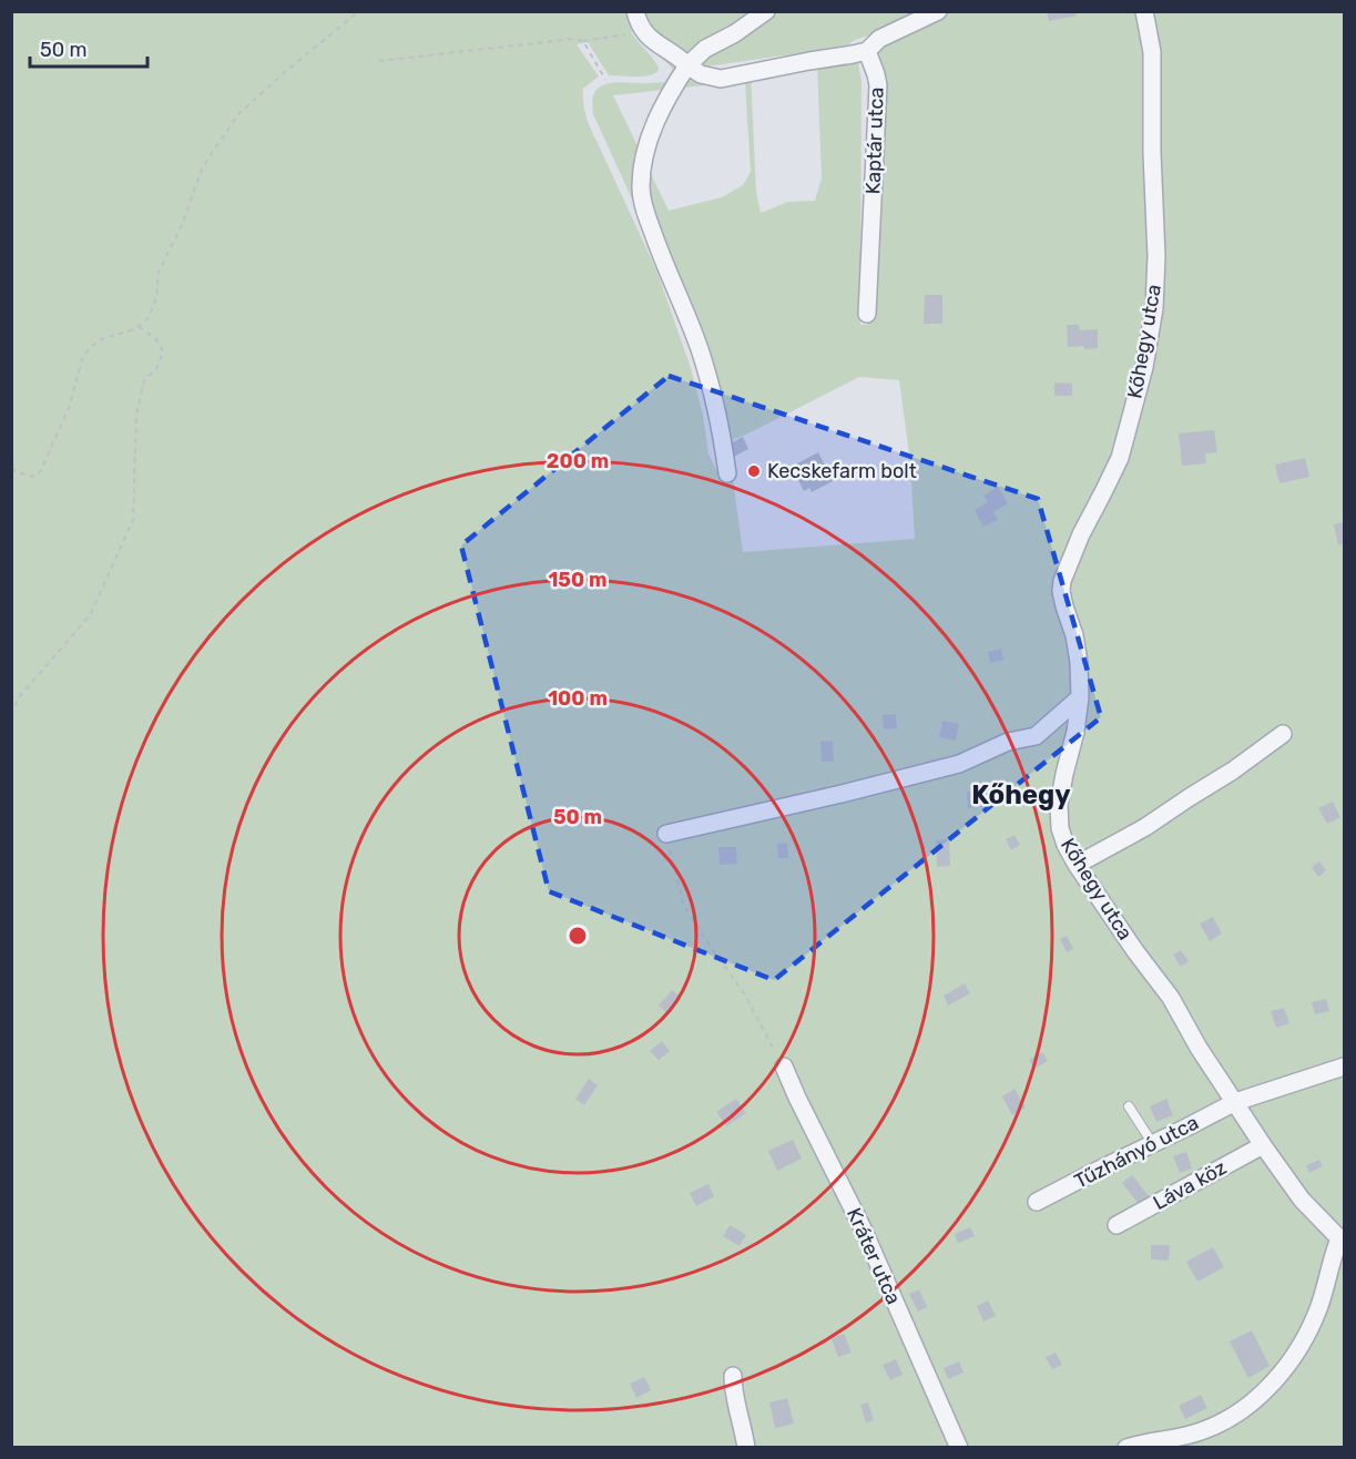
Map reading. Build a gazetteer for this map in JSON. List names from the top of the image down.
{
  "streets": {
    "street": [
      "Kaptár utca",
      "Kőhegy utca",
      "Tűzhányó utca",
      "Láva köz",
      "Kráter utca"
    ]
  },
  "crossings": [
    ["Kőhegy utca", "Tűzhányó utca"],
    ["Kőhegy utca", "Láva köz"]
  ],
  "districts": ["Kőhegy"],
  "places": ["Kecskefarm bolt"],
  "scale_bar": "50 m",
  "rings": [
    "200 m",
    "150 m",
    "100 m",
    "50 m"
  ]
}
